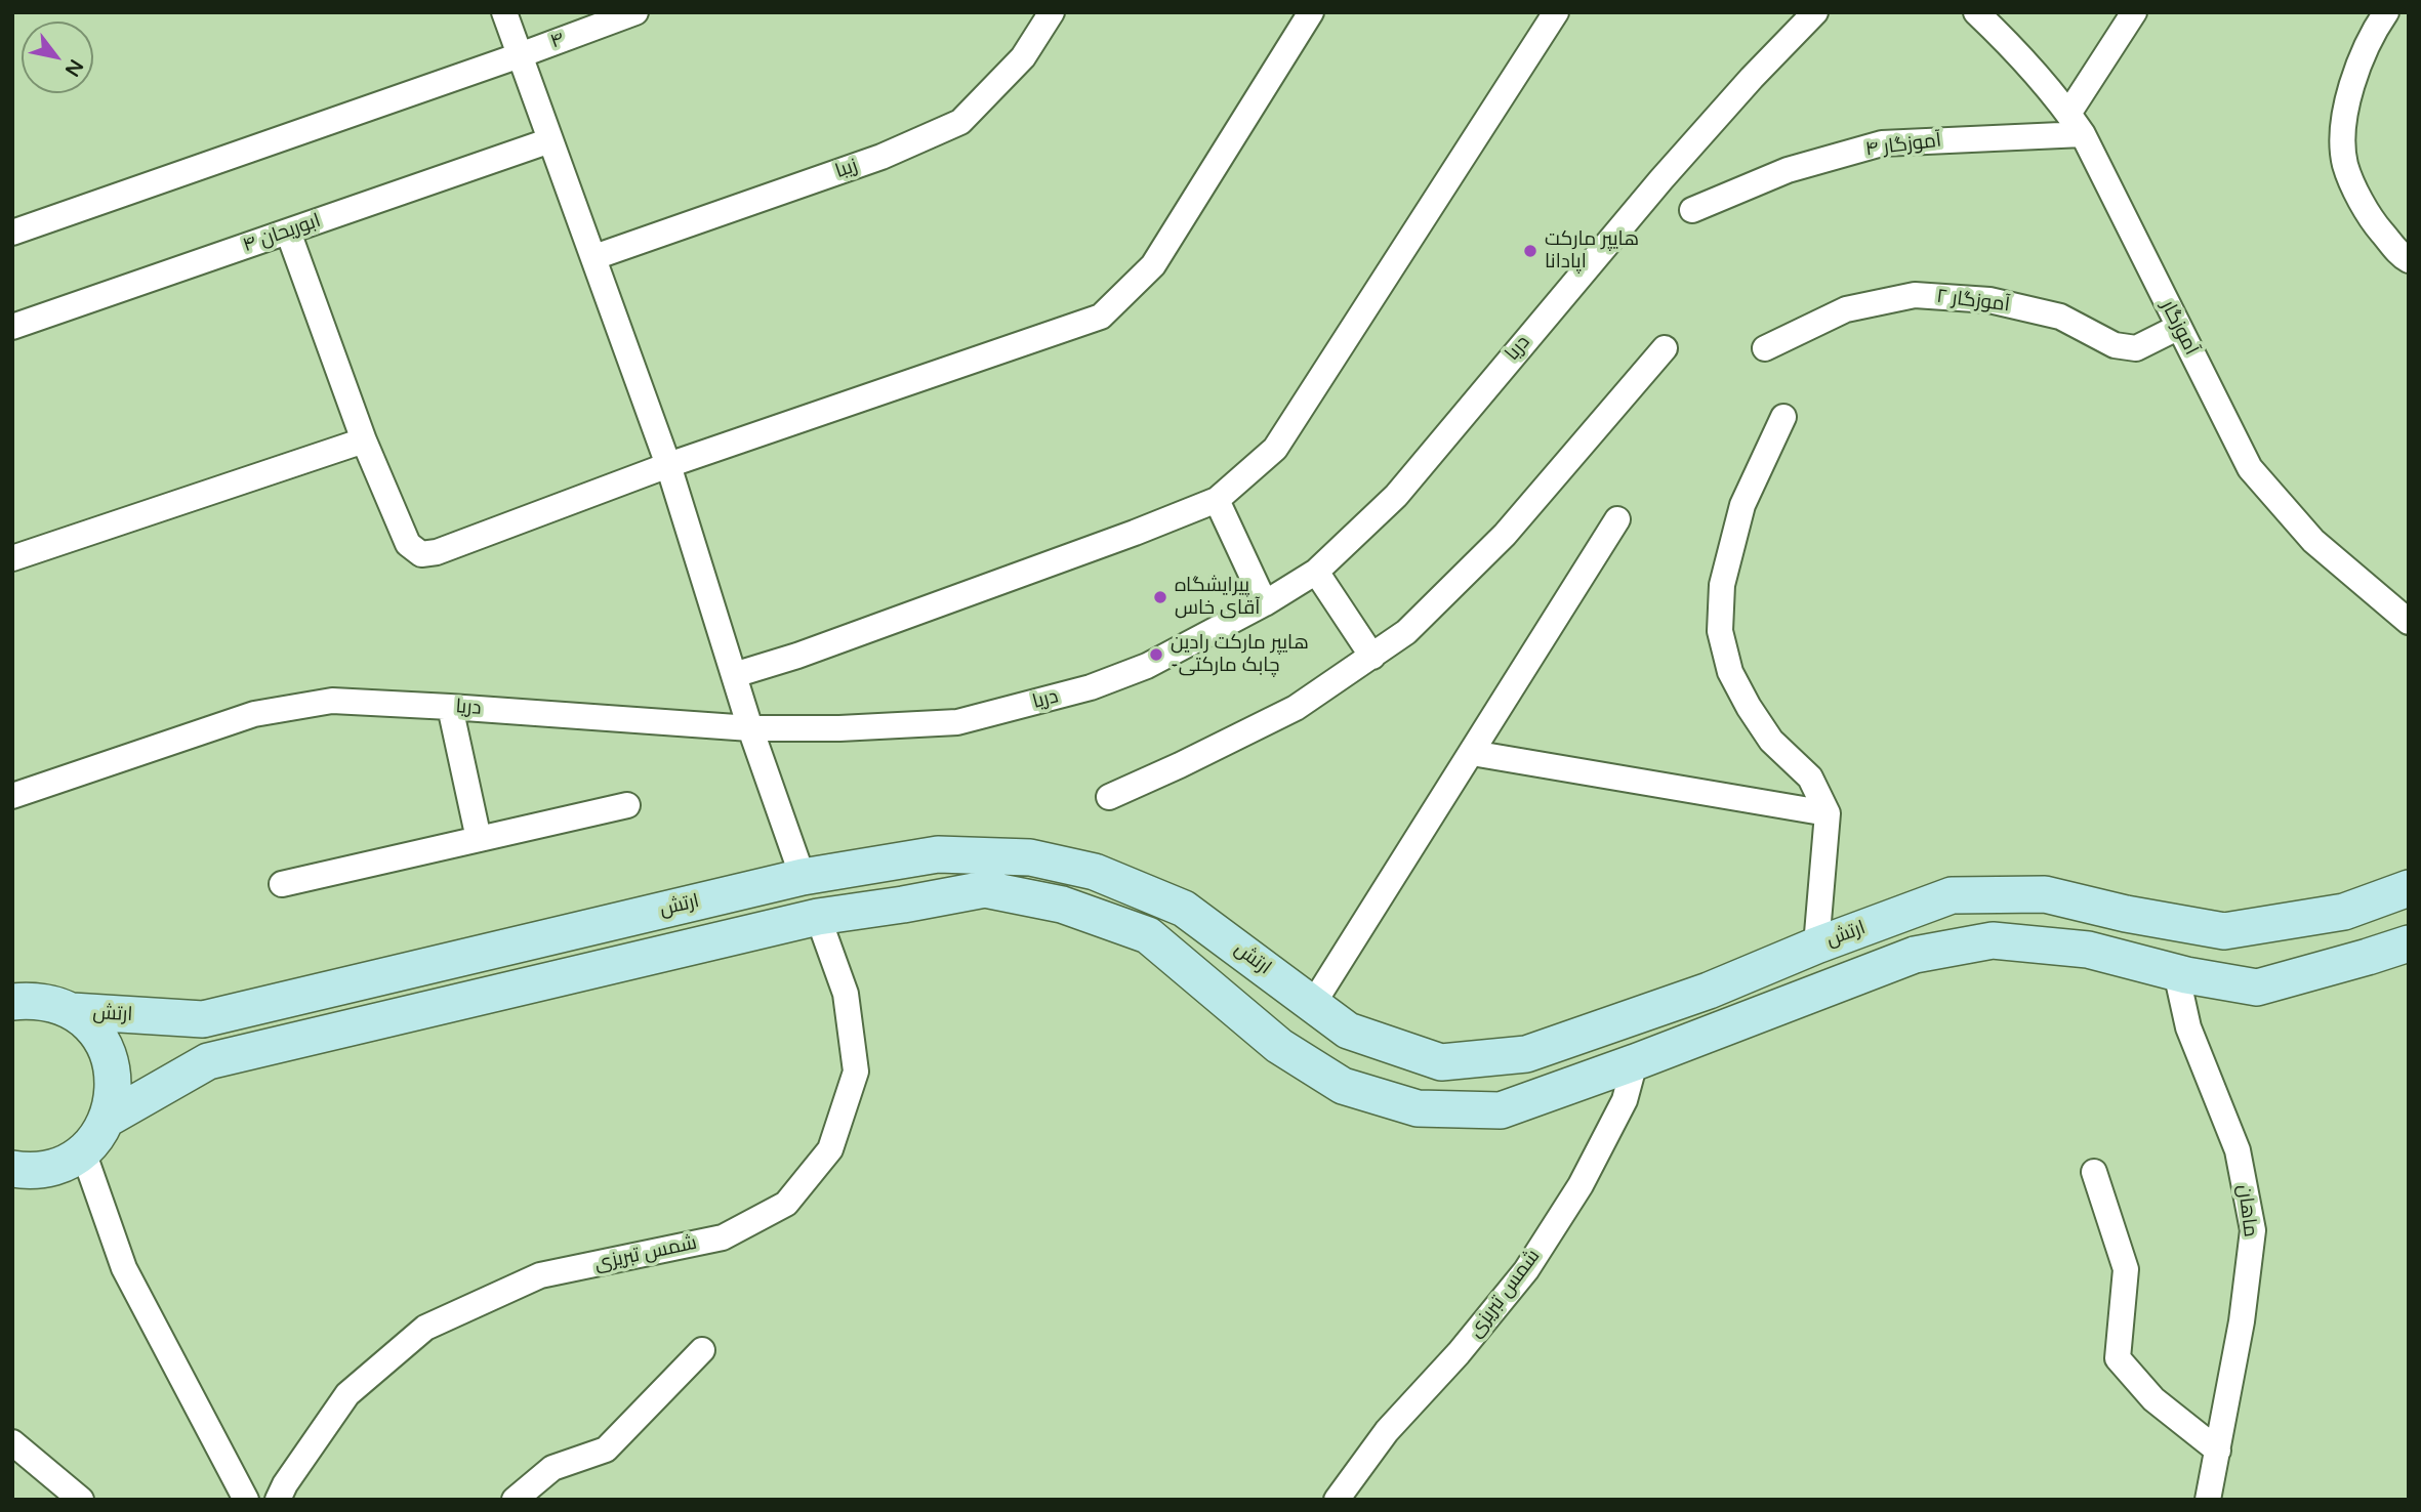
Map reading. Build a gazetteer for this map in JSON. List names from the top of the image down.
{
  "streets": {
    "main road": ["ارتش"],
    "street": [
      "۴",
      "آموزگار ۴",
      "زیبا",
      "ابوریحان ۴",
      "آموزگار ۲",
      "آموزگار",
      "دریا",
      "ماهان",
      "شمس تبریزی"
    ]
  },
  "crossings": [
    ["آموزگار ۴", "آموزگار"],
    ["آموزگار ۲", "آموزگار"]
  ],
  "places": ["هایپر مارکت اپادانا", "پیرایشگاه آقای خاس", "هایپر مارکت رادین -چابک مارکتی"],
  "north": "bottom right"
}
